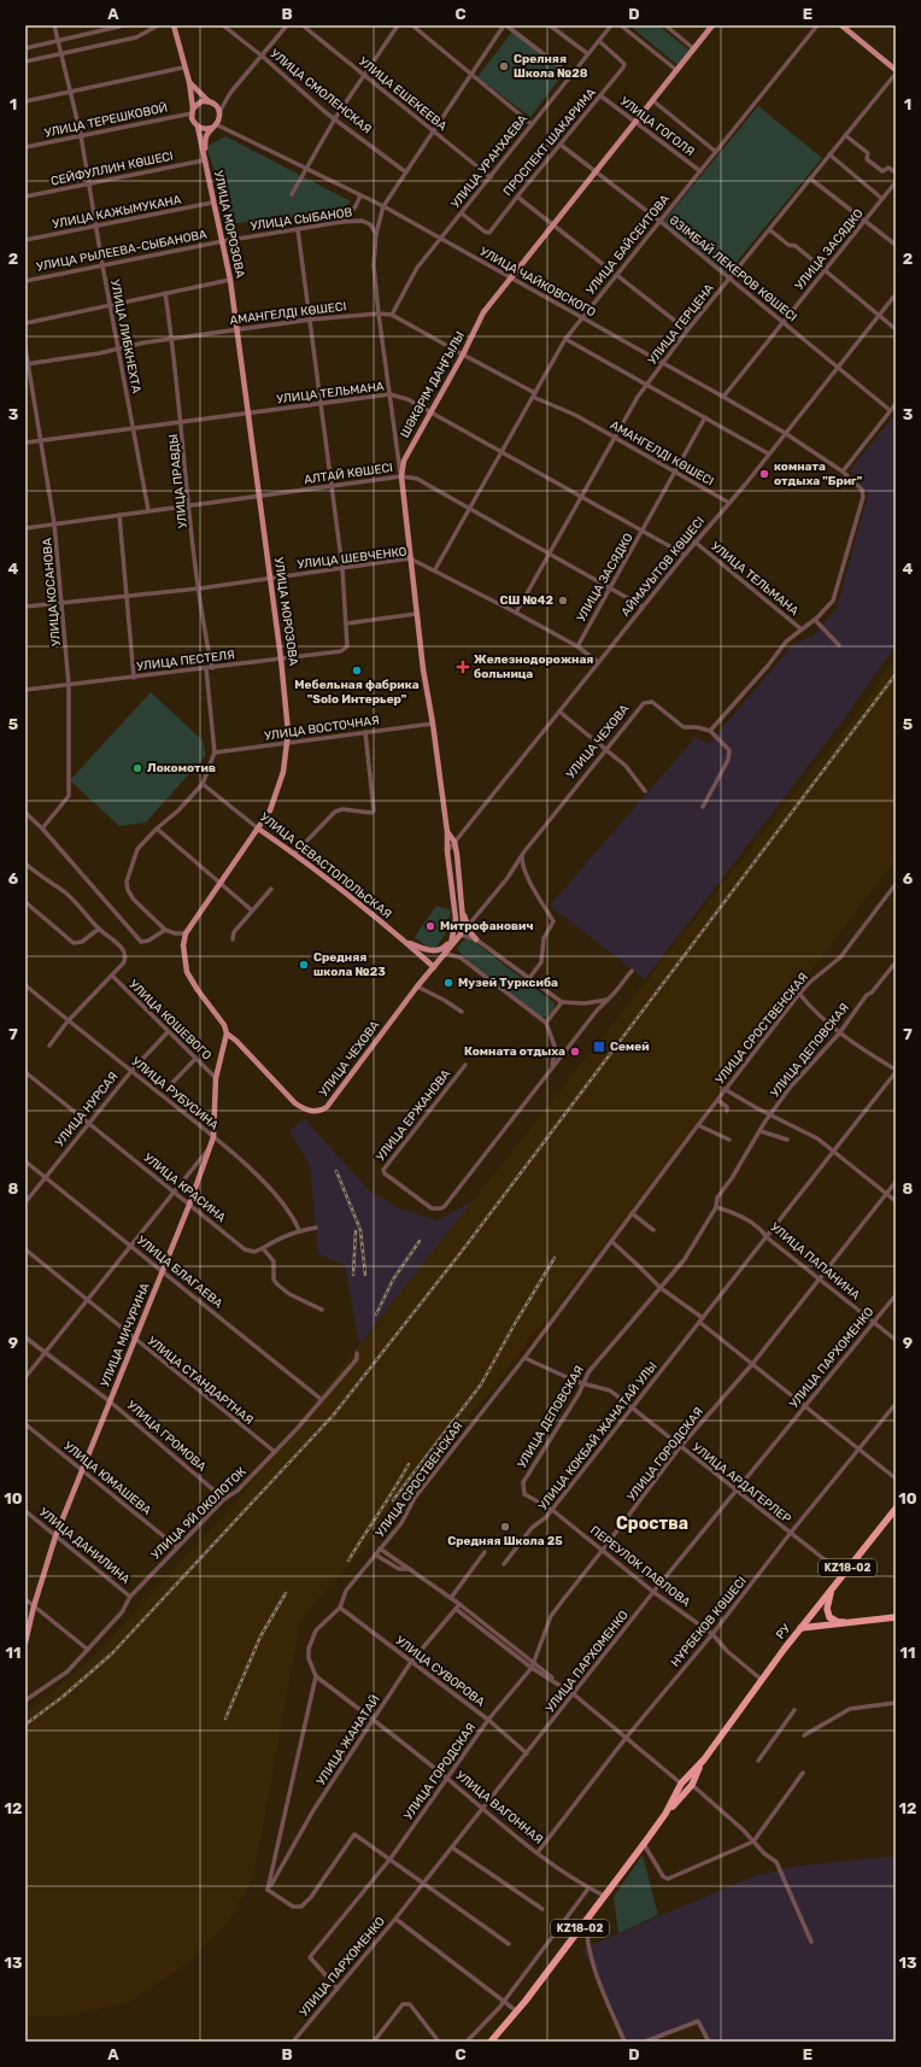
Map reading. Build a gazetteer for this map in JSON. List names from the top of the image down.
{
  "streets": {
    "highway": ["KZ18-02", "РУ"],
    "main road": [
      "УЛИЦА МОРОЗОВА",
      "ШӘКӘРІМ ДАҢҒЫЛЫ",
      "УЛИЦА ЧЕХОВА",
      "УЛИЦА СЕВАСТОПОЛЬСКАЯ",
      "УЛИЦА МИЧУРИНА"
    ],
    "street": [
      "УЛИЦА СМОЛЕНСКАЯ",
      "УЛИЦА ЕШЕКЕЕВА",
      "УЛИЦА ТЕРЕШКОВОЙ",
      "УЛИЦА ГОГОЛЯ",
      "ПРОСПЕКТ ШАКАРИМА",
      "УЛИЦА УРАНХАЕВА",
      "СЕЙФУЛЛИН КӨШЕСІ",
      "УЛИЦА КАЖЫМУКАНА",
      "УЛИЦА СЫБАНОВ",
      "УЛИЦА БАЙСЕИТОВА",
      "УЛИЦА ЗАСЯДКО",
      "УЛИЦА РЫЛЕЕВА-СЫБАНОВА",
      "ӘЗІМБАЙ ЛЕКЕРОВ КӨШЕСІ",
      "УЛИЦА ЧАЙКОВСКОГО",
      "АМАНГЕЛДІ КӨШЕСІ",
      "УЛИЦА ГЕРЦЕНА",
      "УЛИЦА ЛИБКНЕХТА",
      "УЛИЦА ТЕЛЬМАНА",
      "АЛТАЙ КӨШЕСІ",
      "УЛИЦА ПРАВДЫ",
      "УЛИЦА ШЕВЧЕНКО",
      "АЙМАУЫТОВ КӨШЕСІ",
      "УЛИЦА КОСАНОВА",
      "УЛИЦА ПЕСТЕЛЯ",
      "УЛИЦА ВОСТОЧНАЯ",
      "УЛИЦА КОШЕВОГО",
      "УЛИЦА СРОСТВЕНСКАЯ",
      "УЛИЦА ДЕПОВСКАЯ",
      "УЛИЦА РУБУСИНА",
      "УЛИЦА НУРСАЯ",
      "УЛИЦА ЕРЖАНОВА",
      "УЛИЦА КРАСИНА",
      "УЛИЦА ПАПАНИНА",
      "УЛИЦА БЛАГАЕВА",
      "УЛИЦА ПАРХОМЕНКО",
      "УЛИЦА СТАНДАРТНАЯ",
      "УЛИЦА ГРОМОВА",
      "УЛИЦА КОКБАЙ ЖАНАТАЙ УЛЫ",
      "УЛИЦА ГОРОДСКАЯ",
      "УЛИЦА ЮМАШЕВА",
      "УЛИЦА АРДАГЕРЛЕР",
      "УЛИЦА 9Й ОКОЛОТОК",
      "УЛИЦА ДАНИЛИНА",
      "ПЕРЕУЛОК ПАВЛОВА",
      "НҰРБЕКОВ КӨШЕСІ",
      "УЛИЦА СУВОРОВА",
      "УЛИЦА ЖАНАТАЙ",
      "УЛИЦА ВАГОННАЯ"
    ]
  },
  "crossings": [
    ["УЛИЦА ЕШЕКЕЕВА", "УЛИЦА УРАНХАЕВА"],
    ["УЛИЦА ТЕРЕШКОВОЙ", "УЛИЦА МОРОЗОВА"],
    ["УЛИЦА ТЕРЕШКОВОЙ", "УЛИЦА ЧАЙКОВСКОГО"],
    ["УЛИЦА ТЕРЕШКОВОЙ", "УЛИЦА ЛИБКНЕХТА"],
    ["УЛИЦА ГОГОЛЯ", "ПРОСПЕКТ ШАКАРИМА"],
    ["УЛИЦА ГОГОЛЯ", "УЛИЦА БАЙСЕИТОВА"],
    ["УЛИЦА ГОГОЛЯ", "ШӘКӘРІМ ДАҢҒЫЛЫ"],
    ["ПРОСПЕКТ ШАКАРИМА", "УЛИЦА УРАНХАЕВА"],
    ["ПРОСПЕКТ ШАКАРИМА", "ӘЗІМБАЙ ЛЕКЕРОВ КӨШЕСІ"],
    ["УЛИЦА УРАНХАЕВА", "УЛИЦА ЧАЙКОВСКОГО"],
    ["УЛИЦА УРАНХАЕВА", "АМАНГЕЛДІ КӨШЕСІ"],
    ["СЕЙФУЛЛИН КӨШЕСІ", "УЛИЦА МОРОЗОВА"],
    ["СЕЙФУЛЛИН КӨШЕСІ", "УЛИЦА ЛИБКНЕХТА"],
    ["УЛИЦА КАЖЫМУКАНА", "УЛИЦА МОРОЗОВА"],
    ["УЛИЦА КАЖЫМУКАНА", "УЛИЦА ЛИБКНЕХТА"],
    ["УЛИЦА СЫБАНОВ", "УЛИЦА МОРОЗОВА"],
    ["УЛИЦА СЫБАНОВ", "УЛИЦА РЫЛЕЕВА-СЫБАНОВА"],
    ["УЛИЦА МОРОЗОВА", "УЛИЦА РЫЛЕЕВА-СЫБАНОВА"],
    ["УЛИЦА МОРОЗОВА", "УЛИЦА ЧАЙКОВСКОГО"],
    ["УЛИЦА МОРОЗОВА", "АМАНГЕЛДІ КӨШЕСІ"],
    ["УЛИЦА МОРОЗОВА", "УЛИЦА ТЕЛЬМАНА"],
    ["УЛИЦА МОРОЗОВА", "АЛТАЙ КӨШЕСІ"],
    ["УЛИЦА МОРОЗОВА", "УЛИЦА ШЕВЧЕНКО"],
    ["УЛИЦА МОРОЗОВА", "УЛИЦА ПЕСТЕЛЯ"],
    ["УЛИЦА МОРОЗОВА", "УЛИЦА ВОСТОЧНАЯ"],
    ["УЛИЦА МОРОЗОВА", "УЛИЦА СЕВАСТОПОЛЬСКАЯ"],
    ["УЛИЦА БАЙСЕИТОВА", "ӘЗІМБАЙ ЛЕКЕРОВ КӨШЕСІ"],
    ["УЛИЦА БАЙСЕИТОВА", "УЛИЦА ЧАЙКОВСКОГО"],
    ["УЛИЦА БАЙСЕИТОВА", "АМАНГЕЛДІ КӨШЕСІ"],
    ["УЛИЦА БАЙСЕИТОВА", "УЛИЦА ТЕЛЬМАНА"],
    ["УЛИЦА БАЙСЕИТОВА", "АЛТАЙ КӨШЕСІ"],
    ["УЛИЦА БАЙСЕИТОВА", "УЛИЦА ШЕВЧЕНКО"],
    ["УЛИЦА ЗАСЯДКО", "ӘЗІМБАЙ ЛЕКЕРОВ КӨШЕСІ"],
    ["УЛИЦА ЗАСЯДКО", "УЛИЦА ЧАЙКОВСКОГО"],
    ["УЛИЦА ЗАСЯДКО", "АМАНГЕЛДІ КӨШЕСІ"],
    ["УЛИЦА ЗАСЯДКО", "УЛИЦА ТЕЛЬМАНА"],
    ["УЛИЦА ЗАСЯДКО", "АЛТАЙ КӨШЕСІ"],
    ["УЛИЦА ЗАСЯДКО", "УЛИЦА ШЕВЧЕНКО"],
    ["УЛИЦА РЫЛЕЕВА-СЫБАНОВА", "УЛИЦА ЛИБКНЕХТА"],
    ["ӘЗІМБАЙ ЛЕКЕРОВ КӨШЕСІ", "УЛИЦА ГЕРЦЕНА"],
    ["ӘЗІМБАЙ ЛЕКЕРОВ КӨШЕСІ", "ШӘКӘРІМ ДАҢҒЫЛЫ"],
    ["ӘЗІМБАЙ ЛЕКЕРОВ КӨШЕСІ", "АЙМАУЫТОВ КӨШЕСІ"],
    ["УЛИЦА ЧАЙКОВСКОГО", "УЛИЦА ГЕРЦЕНА"],
    ["УЛИЦА ЧАЙКОВСКОГО", "ШӘКӘРІМ ДАҢҒЫЛЫ"],
    ["УЛИЦА ЧАЙКОВСКОГО", "АЙМАУЫТОВ КӨШЕСІ"],
    ["АМАНГЕЛДІ КӨШЕСІ", "УЛИЦА ГЕРЦЕНА"],
    ["АМАНГЕЛДІ КӨШЕСІ", "УЛИЦА ЛИБКНЕХТА"],
    ["АМАНГЕЛДІ КӨШЕСІ", "ШӘКӘРІМ ДАҢҒЫЛЫ"],
    ["АМАНГЕЛДІ КӨШЕСІ", "УЛИЦА ПРАВДЫ"],
    ["АМАНГЕЛДІ КӨШЕСІ", "АЙМАУЫТОВ КӨШЕСІ"],
    ["АМАНГЕЛДІ КӨШЕСІ", "УЛИЦА КОСАНОВА"],
    ["УЛИЦА ГЕРЦЕНА", "УЛИЦА ТЕЛЬМАНА"],
    ["УЛИЦА ГЕРЦЕНА", "АЛТАЙ КӨШЕСІ"],
    ["УЛИЦА ГЕРЦЕНА", "УЛИЦА ШЕВЧЕНКО"],
    ["УЛИЦА ЛИБКНЕХТА", "УЛИЦА ТЕЛЬМАНА"],
    ["УЛИЦА ЛИБКНЕХТА", "АЛТАЙ КӨШЕСІ"],
    ["ШӘКӘРІМ ДАҢҒЫЛЫ", "УЛИЦА ТЕЛЬМАНА"],
    ["ШӘКӘРІМ ДАҢҒЫЛЫ", "АЛТАЙ КӨШЕСІ"],
    ["ШӘКӘРІМ ДАҢҒЫЛЫ", "УЛИЦА ШЕВЧЕНКО"],
    ["ШӘКӘРІМ ДАҢҒЫЛЫ", "АЙМАУЫТОВ КӨШЕСІ"],
    ["ШӘКӘРІМ ДАҢҒЫЛЫ", "УЛИЦА ВОСТОЧНАЯ"],
    ["ШӘКӘРІМ ДАҢҒЫЛЫ", "УЛИЦА ЧЕХОВА"],
    ["УЛИЦА ТЕЛЬМАНА", "УЛИЦА ПРАВДЫ"],
    ["УЛИЦА ТЕЛЬМАНА", "АЙМАУЫТОВ КӨШЕСІ"],
    ["УЛИЦА ТЕЛЬМАНА", "УЛИЦА КОСАНОВА"],
    ["АЛТАЙ КӨШЕСІ", "УЛИЦА ПРАВДЫ"],
    ["АЛТАЙ КӨШЕСІ", "АЙМАУЫТОВ КӨШЕСІ"],
    ["АЛТАЙ КӨШЕСІ", "УЛИЦА КОСАНОВА"],
    ["УЛИЦА ПРАВДЫ", "УЛИЦА ШЕВЧЕНКО"],
    ["УЛИЦА ПРАВДЫ", "УЛИЦА ПЕСТЕЛЯ"],
    ["УЛИЦА ШЕВЧЕНКО", "АЙМАУЫТОВ КӨШЕСІ"],
    ["УЛИЦА ШЕВЧЕНКО", "УЛИЦА КОСАНОВА"],
    ["УЛИЦА КОСАНОВА", "УЛИЦА ПЕСТЕЛЯ"],
    ["УЛИЦА ЧЕХОВА", "УЛИЦА СЕВАСТОПОЛЬСКАЯ"],
    ["УЛИЦА ЧЕХОВА", "УЛИЦА МИЧУРИНА"],
    ["УЛИЦА КОШЕВОГО", "УЛИЦА РУБУСИНА"],
    ["УЛИЦА КОШЕВОГО", "УЛИЦА НУРСАЯ"],
    ["УЛИЦА КОШЕВОГО", "УЛИЦА МИЧУРИНА"],
    ["УЛИЦА СРОСТВЕНСКАЯ", "УЛИЦА АРДАГЕРЛЕР"],
    ["УЛИЦА СРОСТВЕНСКАЯ", "УЛИЦА СУВОРОВА"],
    ["УЛИЦА СРОСТВЕНСКАЯ", "УЛИЦА ВАГОННАЯ"],
    ["УЛИЦА ДЕПОВСКАЯ", "УЛИЦА ПАПАНИНА"],
    ["УЛИЦА ДЕПОВСКАЯ", "УЛИЦА АРДАГЕРЛЕР"],
    ["УЛИЦА ДЕПОВСКАЯ", "ПЕРЕУЛОК ПАВЛОВА"],
    ["УЛИЦА РУБУСИНА", "УЛИЦА НУРСАЯ"],
    ["УЛИЦА РУБУСИНА", "УЛИЦА МИЧУРИНА"],
    ["УЛИЦА НУРСАЯ", "УЛИЦА КРАСИНА"],
    ["УЛИЦА НУРСАЯ", "УЛИЦА БЛАГАЕВА"],
    ["УЛИЦА КРАСИНА", "УЛИЦА МИЧУРИНА"],
    ["УЛИЦА ПАПАНИНА", "УЛИЦА ПАРХОМЕНКО"],
    ["УЛИЦА ПАПАНИНА", "УЛИЦА КОКБАЙ ЖАНАТАЙ УЛЫ"],
    ["УЛИЦА ПАПАНИНА", "УЛИЦА ГОРОДСКАЯ"],
    ["УЛИЦА БЛАГАЕВА", "УЛИЦА МИЧУРИНА"],
    ["УЛИЦА БЛАГАЕВА", "УЛИЦА 9Й ОКОЛОТОК"],
    ["УЛИЦА МИЧУРИНА", "УЛИЦА СТАНДАРТНАЯ"],
    ["УЛИЦА МИЧУРИНА", "УЛИЦА ГРОМОВА"],
    ["УЛИЦА МИЧУРИНА", "УЛИЦА ЮМАШЕВА"],
    ["УЛИЦА МИЧУРИНА", "УЛИЦА ДАНИЛИНА"],
    ["УЛИЦА ПАРХОМЕНКО", "УЛИЦА ГОРОДСКАЯ"],
    ["УЛИЦА ПАРХОМЕНКО", "УЛИЦА АРДАГЕРЛЕР"],
    ["УЛИЦА ПАРХОМЕНКО", "ПЕРЕУЛОК ПАВЛОВА"],
    ["УЛИЦА ПАРХОМЕНКО", "УЛИЦА СУВОРОВА"],
    ["УЛИЦА ПАРХОМЕНКО", "УЛИЦА ВАГОННАЯ"],
    ["УЛИЦА СТАНДАРТНАЯ", "УЛИЦА 9Й ОКОЛОТОК"],
    ["УЛИЦА ГРОМОВА", "УЛИЦА 9Й ОКОЛОТОК"],
    ["УЛИЦА КОКБАЙ ЖАНАТАЙ УЛЫ", "УЛИЦА АРДАГЕРЛЕР"],
    ["УЛИЦА КОКБАЙ ЖАНАТАЙ УЛЫ", "ПЕРЕУЛОК ПАВЛОВА"],
    ["УЛИЦА ГОРОДСКАЯ", "УЛИЦА АРДАГЕРЛЕР"],
    ["УЛИЦА ГОРОДСКАЯ", "ПЕРЕУЛОК ПАВЛОВА"],
    ["УЛИЦА ГОРОДСКАЯ", "УЛИЦА СУВОРОВА"],
    ["УЛИЦА ГОРОДСКАЯ", "УЛИЦА ВАГОННАЯ"],
    ["УЛИЦА ЮМАШЕВА", "УЛИЦА 9Й ОКОЛОТОК"],
    ["УЛИЦА АРДАГЕРЛЕР", "KZ18-02"],
    ["УЛИЦА АРДАГЕРЛЕР", "НҰРБЕКОВ КӨШЕСІ"],
    ["УЛИЦА 9Й ОКОЛОТОК", "УЛИЦА ДАНИЛИНА"],
    ["ПЕРЕУЛОК ПАВЛОВА", "KZ18-02"],
    ["ПЕРЕУЛОК ПАВЛОВА", "НҰРБЕКОВ КӨШЕСІ"],
    ["KZ18-02", "РУ"],
    ["KZ18-02", "УЛИЦА ВАГОННАЯ"],
    ["НҰРБЕКОВ КӨШЕСІ", "УЛИЦА ВАГОННАЯ"],
    ["УЛИЦА СУВОРОВА", "УЛИЦА ЖАНАТАЙ"],
    ["УЛИЦА ЖАНАТАЙ", "УЛИЦА ВАГОННАЯ"]
  ],
  "districts": ["Сроства"],
  "places": {
    "other": [
      "Срелняя Школа №28",
      "комната отдыха \"Бриг\"",
      "СШ №42",
      "Мебельная фабрика \"Solo Интерьер\"",
      "Локомотив",
      "Митрофанович",
      "Средняя школа №23",
      "Музей Турксиба",
      "Комната отдыха",
      "Средняя Школа 25"
    ],
    "health": ["Железнодорожная больница"],
    "transit": ["Семей"]
  },
  "grid": {
    "columns": [
      "A",
      "B",
      "C",
      "D",
      "E"
    ],
    "rows": [
      "1",
      "2",
      "3",
      "4",
      "5",
      "6",
      "7",
      "8",
      "9",
      "10",
      "11",
      "12",
      "13"
    ]
  }
}
